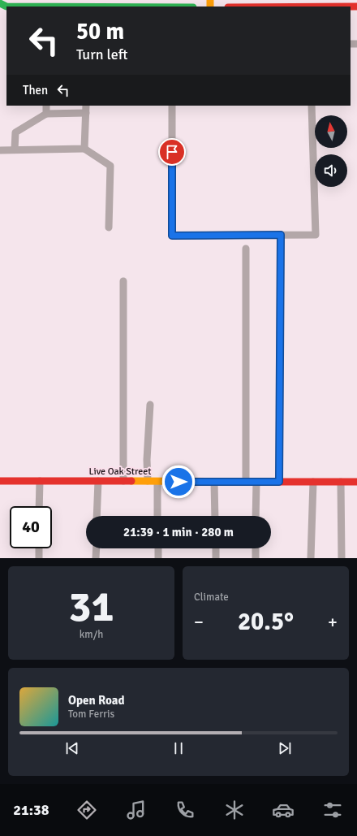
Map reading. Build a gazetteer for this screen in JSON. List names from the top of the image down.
{
  "streets": {
    "street": ["Live Oak Street"]
  },
  "north": "top",
  "page": {
    "turn": ["50 m", "Turn left"],
    "then": "Then",
    "limit": "40",
    "trip": "21:39 · 1 min · 280 m",
    "tile": [
      ["31", "km/h"],
      "Climate"
    ],
    "heat": ["−", "20.5°", "+"],
    "song": ["Open Road", "Tom Ferris"],
    "tabs": "21:38"
  }
}
